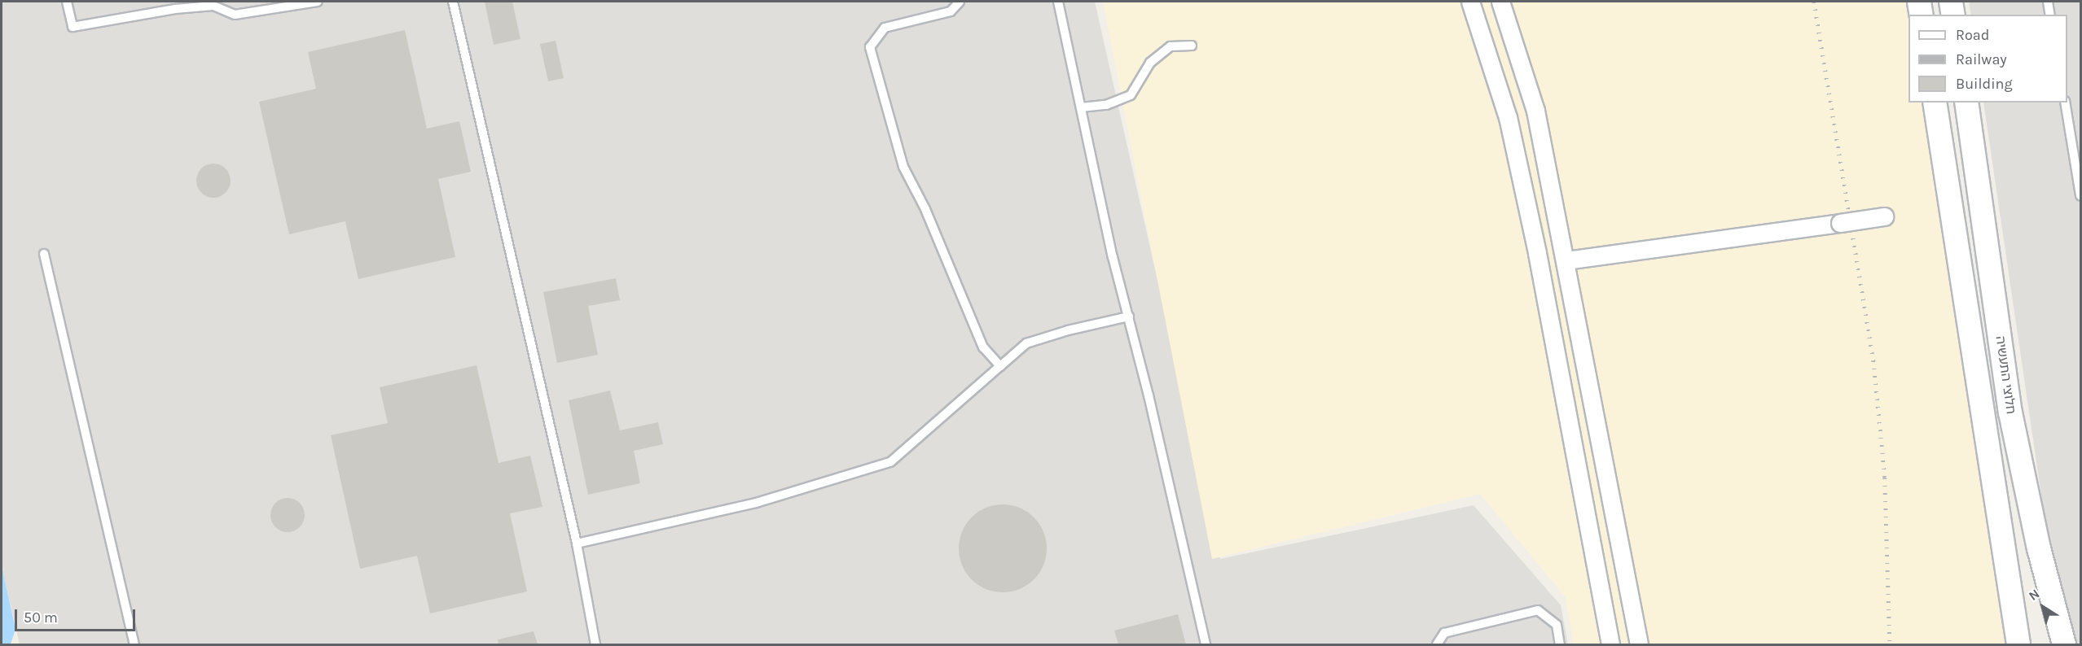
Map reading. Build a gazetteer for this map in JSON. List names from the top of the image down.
{
  "streets": {
    "street": ["חלוצי התעשיה"]
  },
  "legend": ["Road", "Railway", "Building"],
  "scale_bar": "50 m",
  "north": "top left"
}
